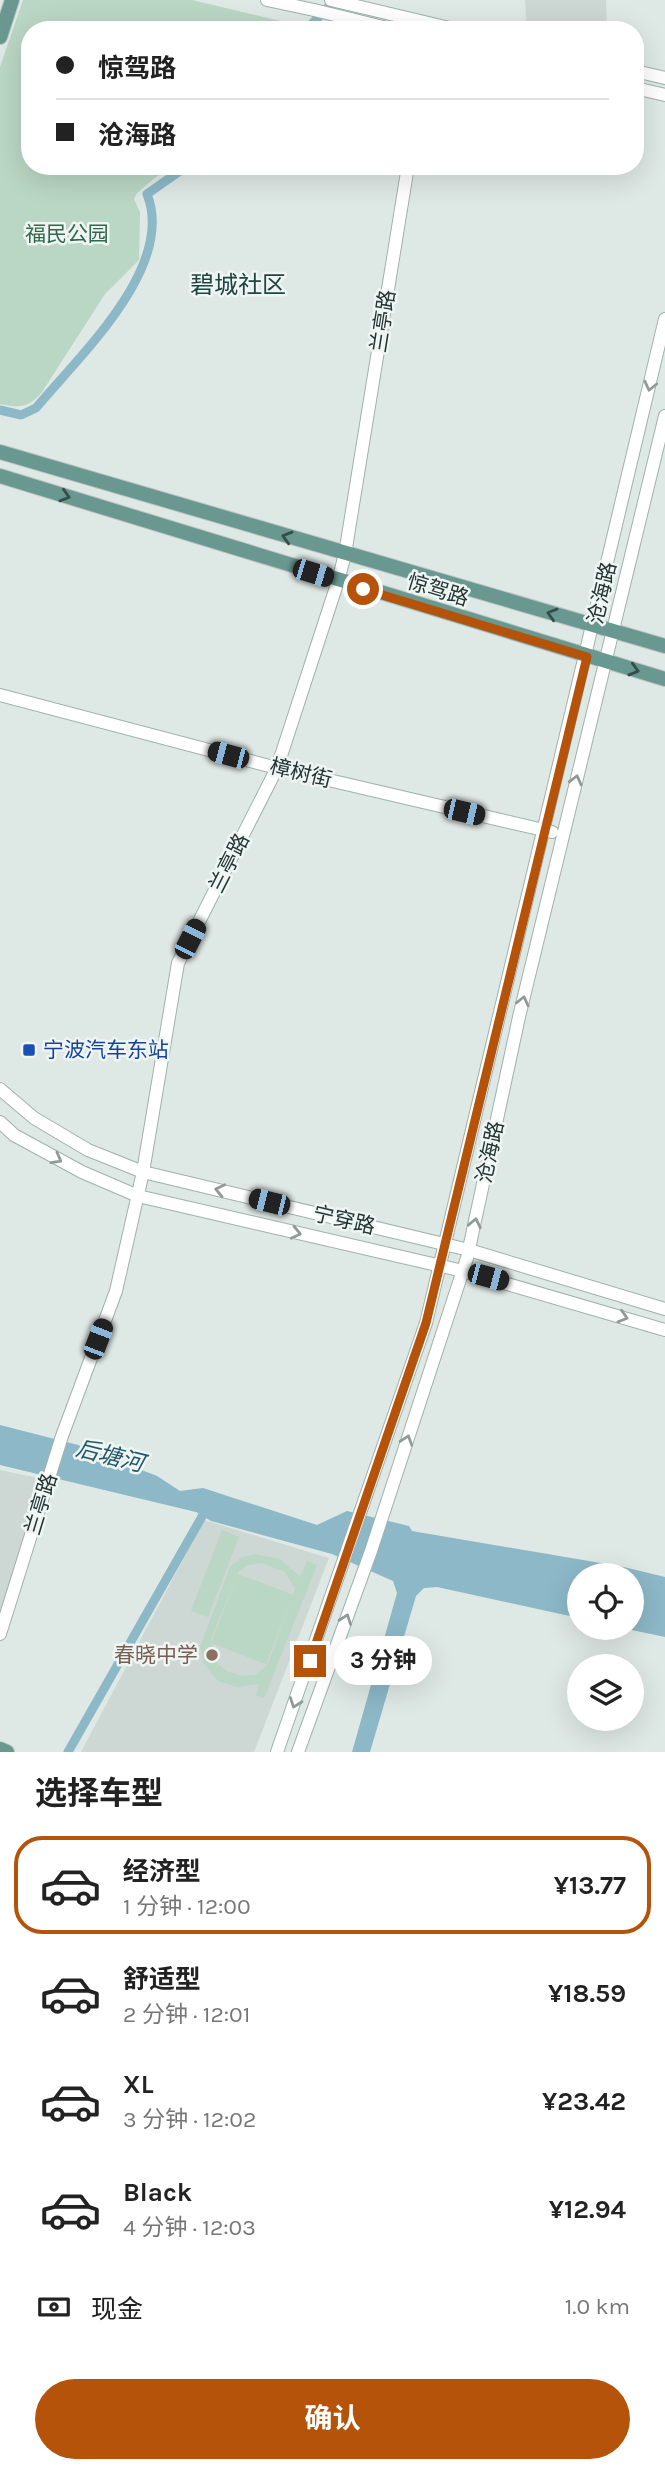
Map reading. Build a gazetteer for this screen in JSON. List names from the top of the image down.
{
  "streets": {
    "main road": [
      "兰亭路",
      "惊驾路",
      "沧海路",
      "樟树街",
      "宁穿路"
    ]
  },
  "crossings": [
    ["兰亭路", "惊驾路"],
    ["兰亭路", "樟树街"],
    ["兰亭路", "宁穿路"],
    ["惊驾路", "沧海路"],
    ["沧海路", "樟树街"],
    ["沧海路", "宁穿路"]
  ],
  "districts": ["碧城社区"],
  "water": ["后塘河"],
  "parks": ["福民公园"],
  "places": {
    "transit": ["宁波汽车东站"],
    "other": ["春晓中学"]
  },
  "page": {
    "banner": ["惊驾路", "沧海路"],
    "bubble": "3 分钟",
    "heading": "选择车型",
    "list": [
      {
        "name": "经济型",
        "note": "1 分钟 · 12:00",
        "value": "¥13.77"
      },
      {
        "name": "舒适型",
        "note": "2 分钟 · 12:01",
        "value": "¥18.59"
      },
      {
        "name": "XL",
        "note": "3 分钟 · 12:02",
        "value": "¥23.42"
      },
      {
        "name": "Black",
        "note": "4 分钟 · 12:03",
        "value": "¥12.94"
      }
    ],
    "pay": ["现金", "1.0 km"],
    "buttons": "确认"
  }
}
